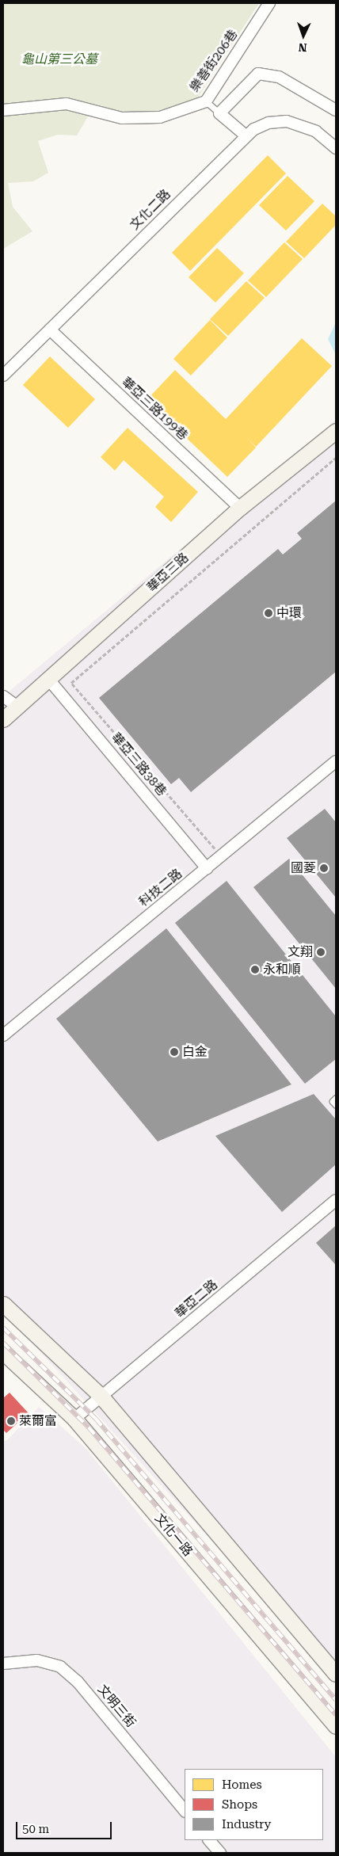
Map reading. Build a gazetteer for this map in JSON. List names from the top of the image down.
{
  "streets": {
    "street": [
      "樂善街206巷",
      "文化二路",
      "華亞三路199巷",
      "華亞三路",
      "華亞三路38巷",
      "科技二路",
      "華亞二路",
      "文化一路",
      "文明三街"
    ]
  },
  "crossings": [
    ["文化二路", "華亞三路199巷"],
    ["華亞三路199巷", "華亞三路"],
    ["華亞三路", "華亞三路38巷"],
    ["華亞三路38巷", "科技二路"],
    ["華亞二路", "文化一路"]
  ],
  "parks": ["龜山第三公墓"],
  "places": [
    "中環",
    "國菱",
    "文翔",
    "永和順",
    "白金",
    "萊爾富"
  ],
  "legend": ["Homes", "Shops", "Industry"],
  "scale_bar": "50 m",
  "north": "bottom"
}
